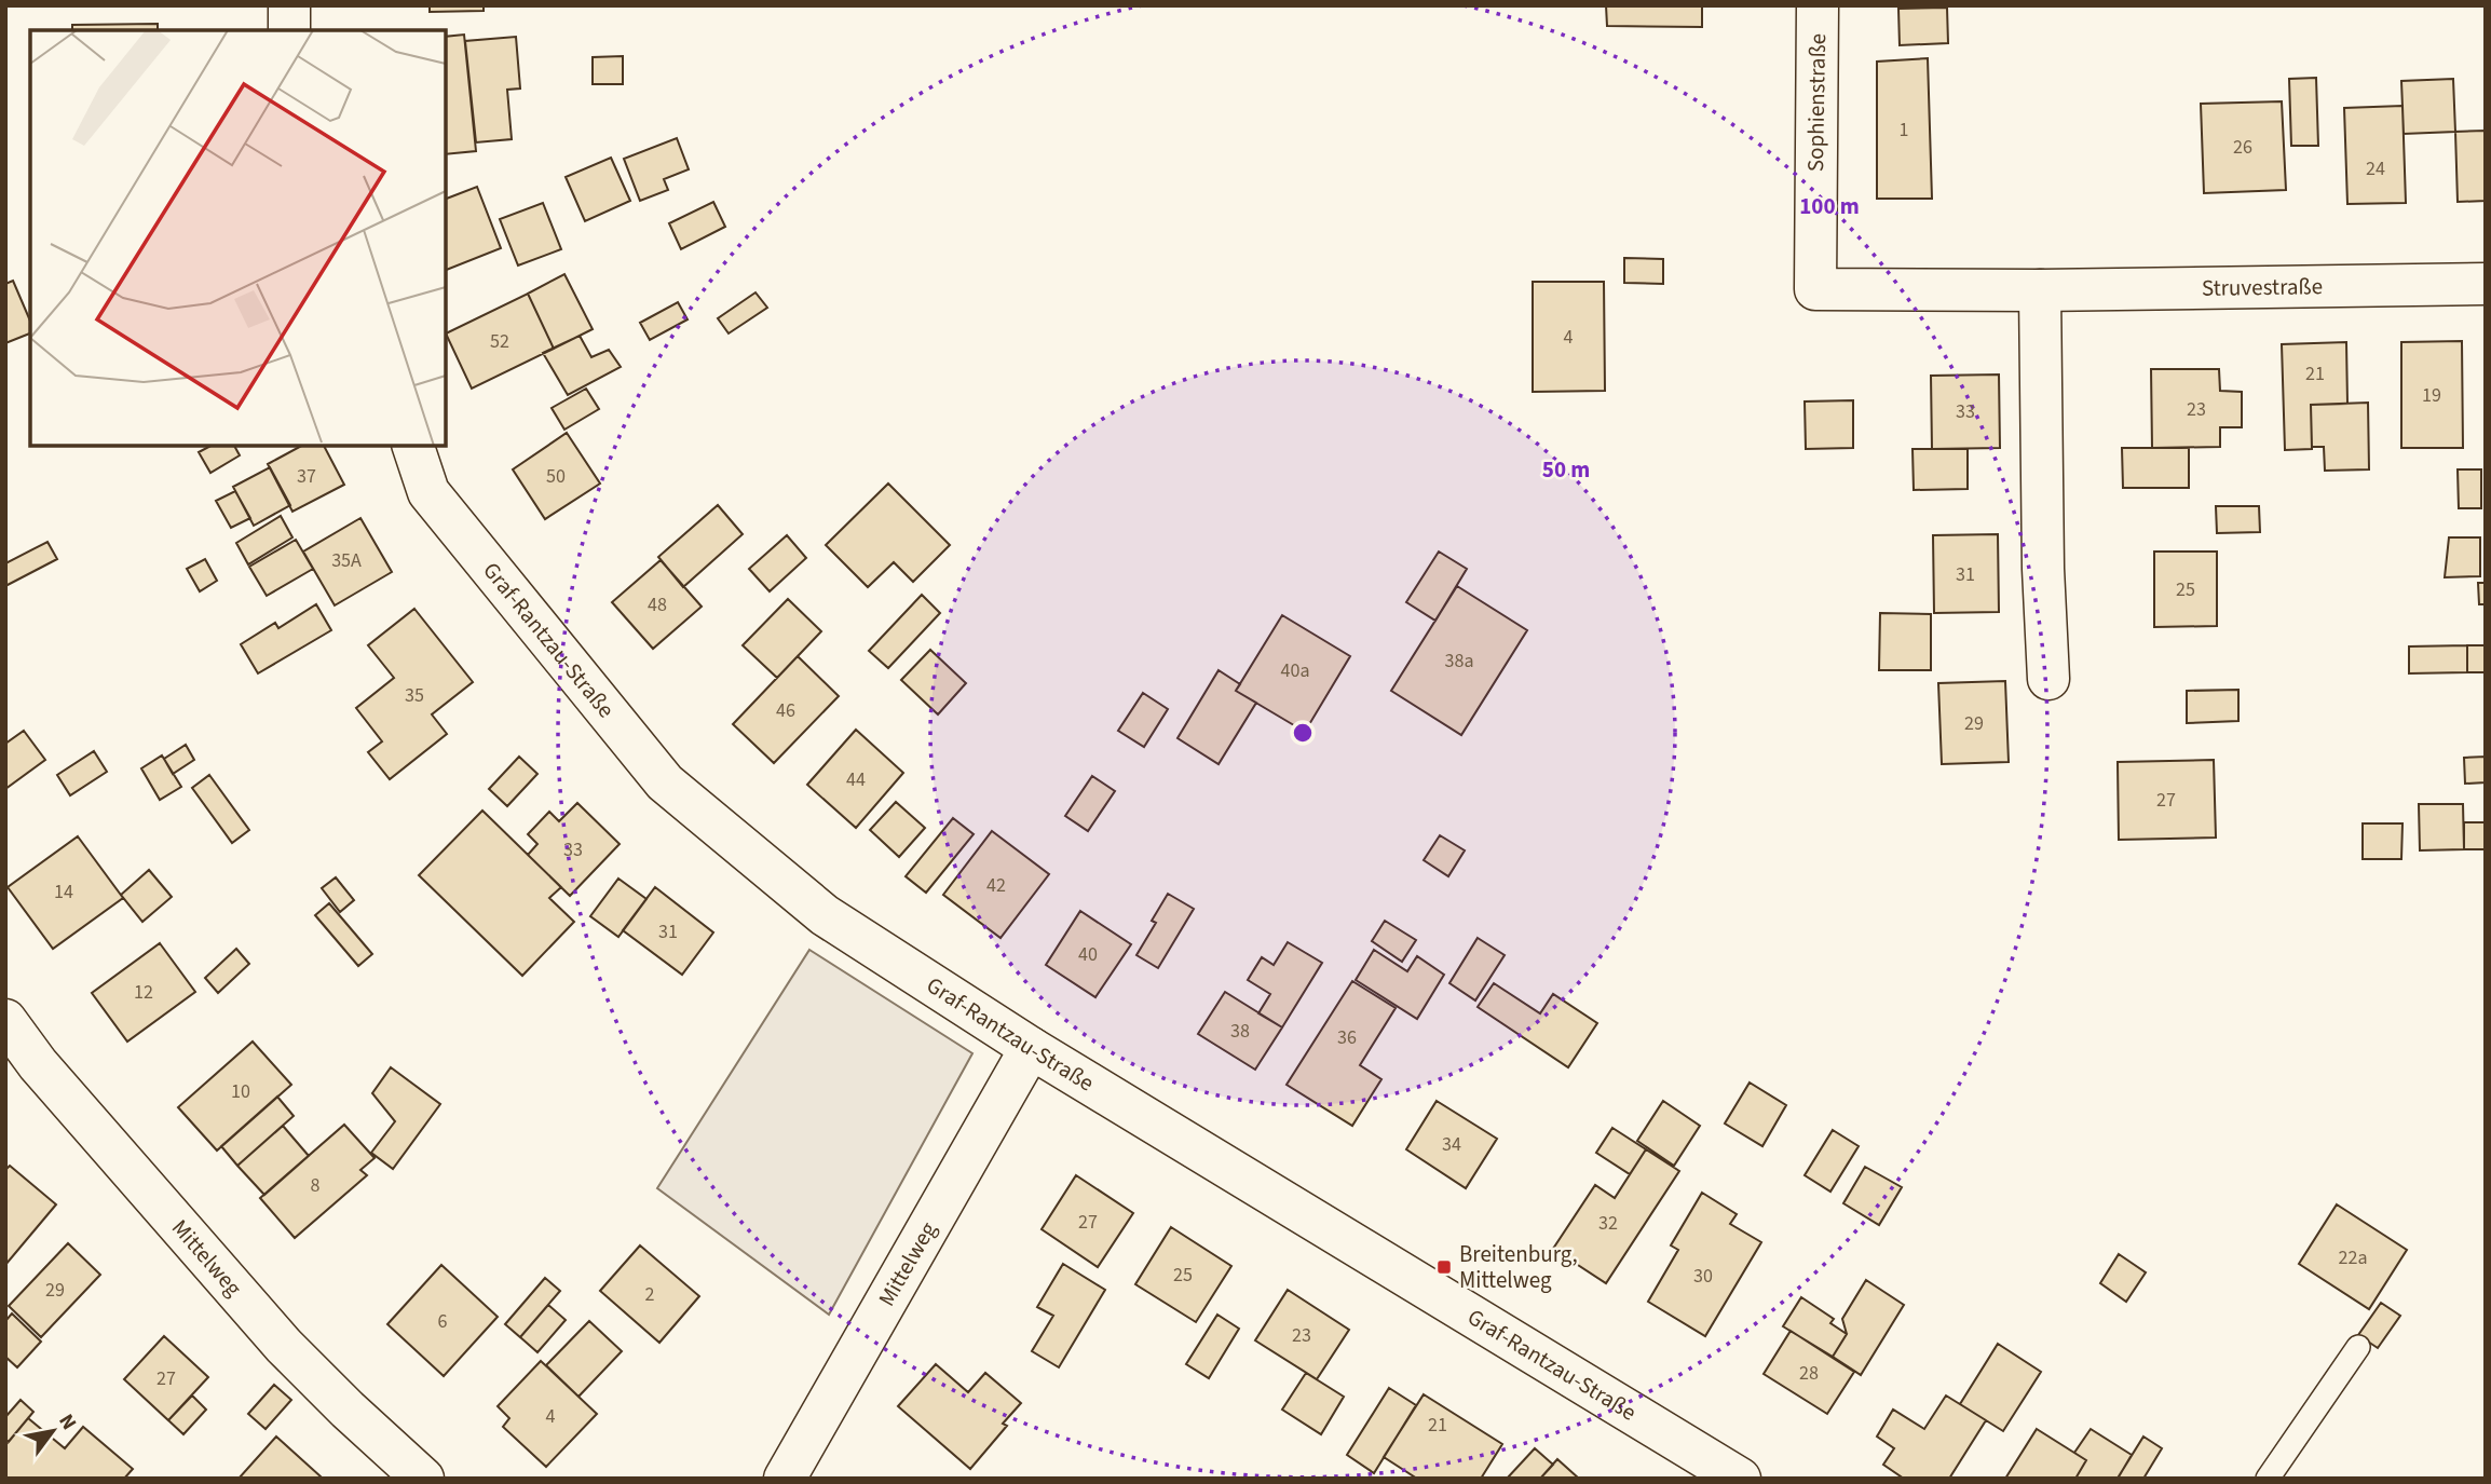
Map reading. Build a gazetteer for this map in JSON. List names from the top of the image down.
{
  "streets": {
    "street": [
      "Sophienstraße",
      "Struvestraße",
      "Graf-Rantzau-Straße",
      "Mittelweg"
    ]
  },
  "crossings": [
    ["Sophienstraße", "Struvestraße"],
    ["Graf-Rantzau-Straße", "Mittelweg"]
  ],
  "places": {
    "transit": ["Breitenburg, Mittelweg"]
  },
  "house_numbers": [
    "1",
    "26",
    "24",
    "4",
    "52",
    "21",
    "19",
    "23",
    "33",
    "37",
    "50",
    "35A",
    "31",
    "25",
    "48",
    "38a",
    "40a",
    "35",
    "46",
    "29",
    "44",
    "27",
    "33",
    "42",
    "14",
    "31",
    "40",
    "12",
    "38",
    "36",
    "10",
    "34",
    "8",
    "27",
    "32",
    "22a",
    "25",
    "30",
    "29",
    "2",
    "6",
    "23",
    "28",
    "27",
    "4",
    "21"
  ],
  "north": "top right",
  "rings": ["100 m", "50 m"]
}
